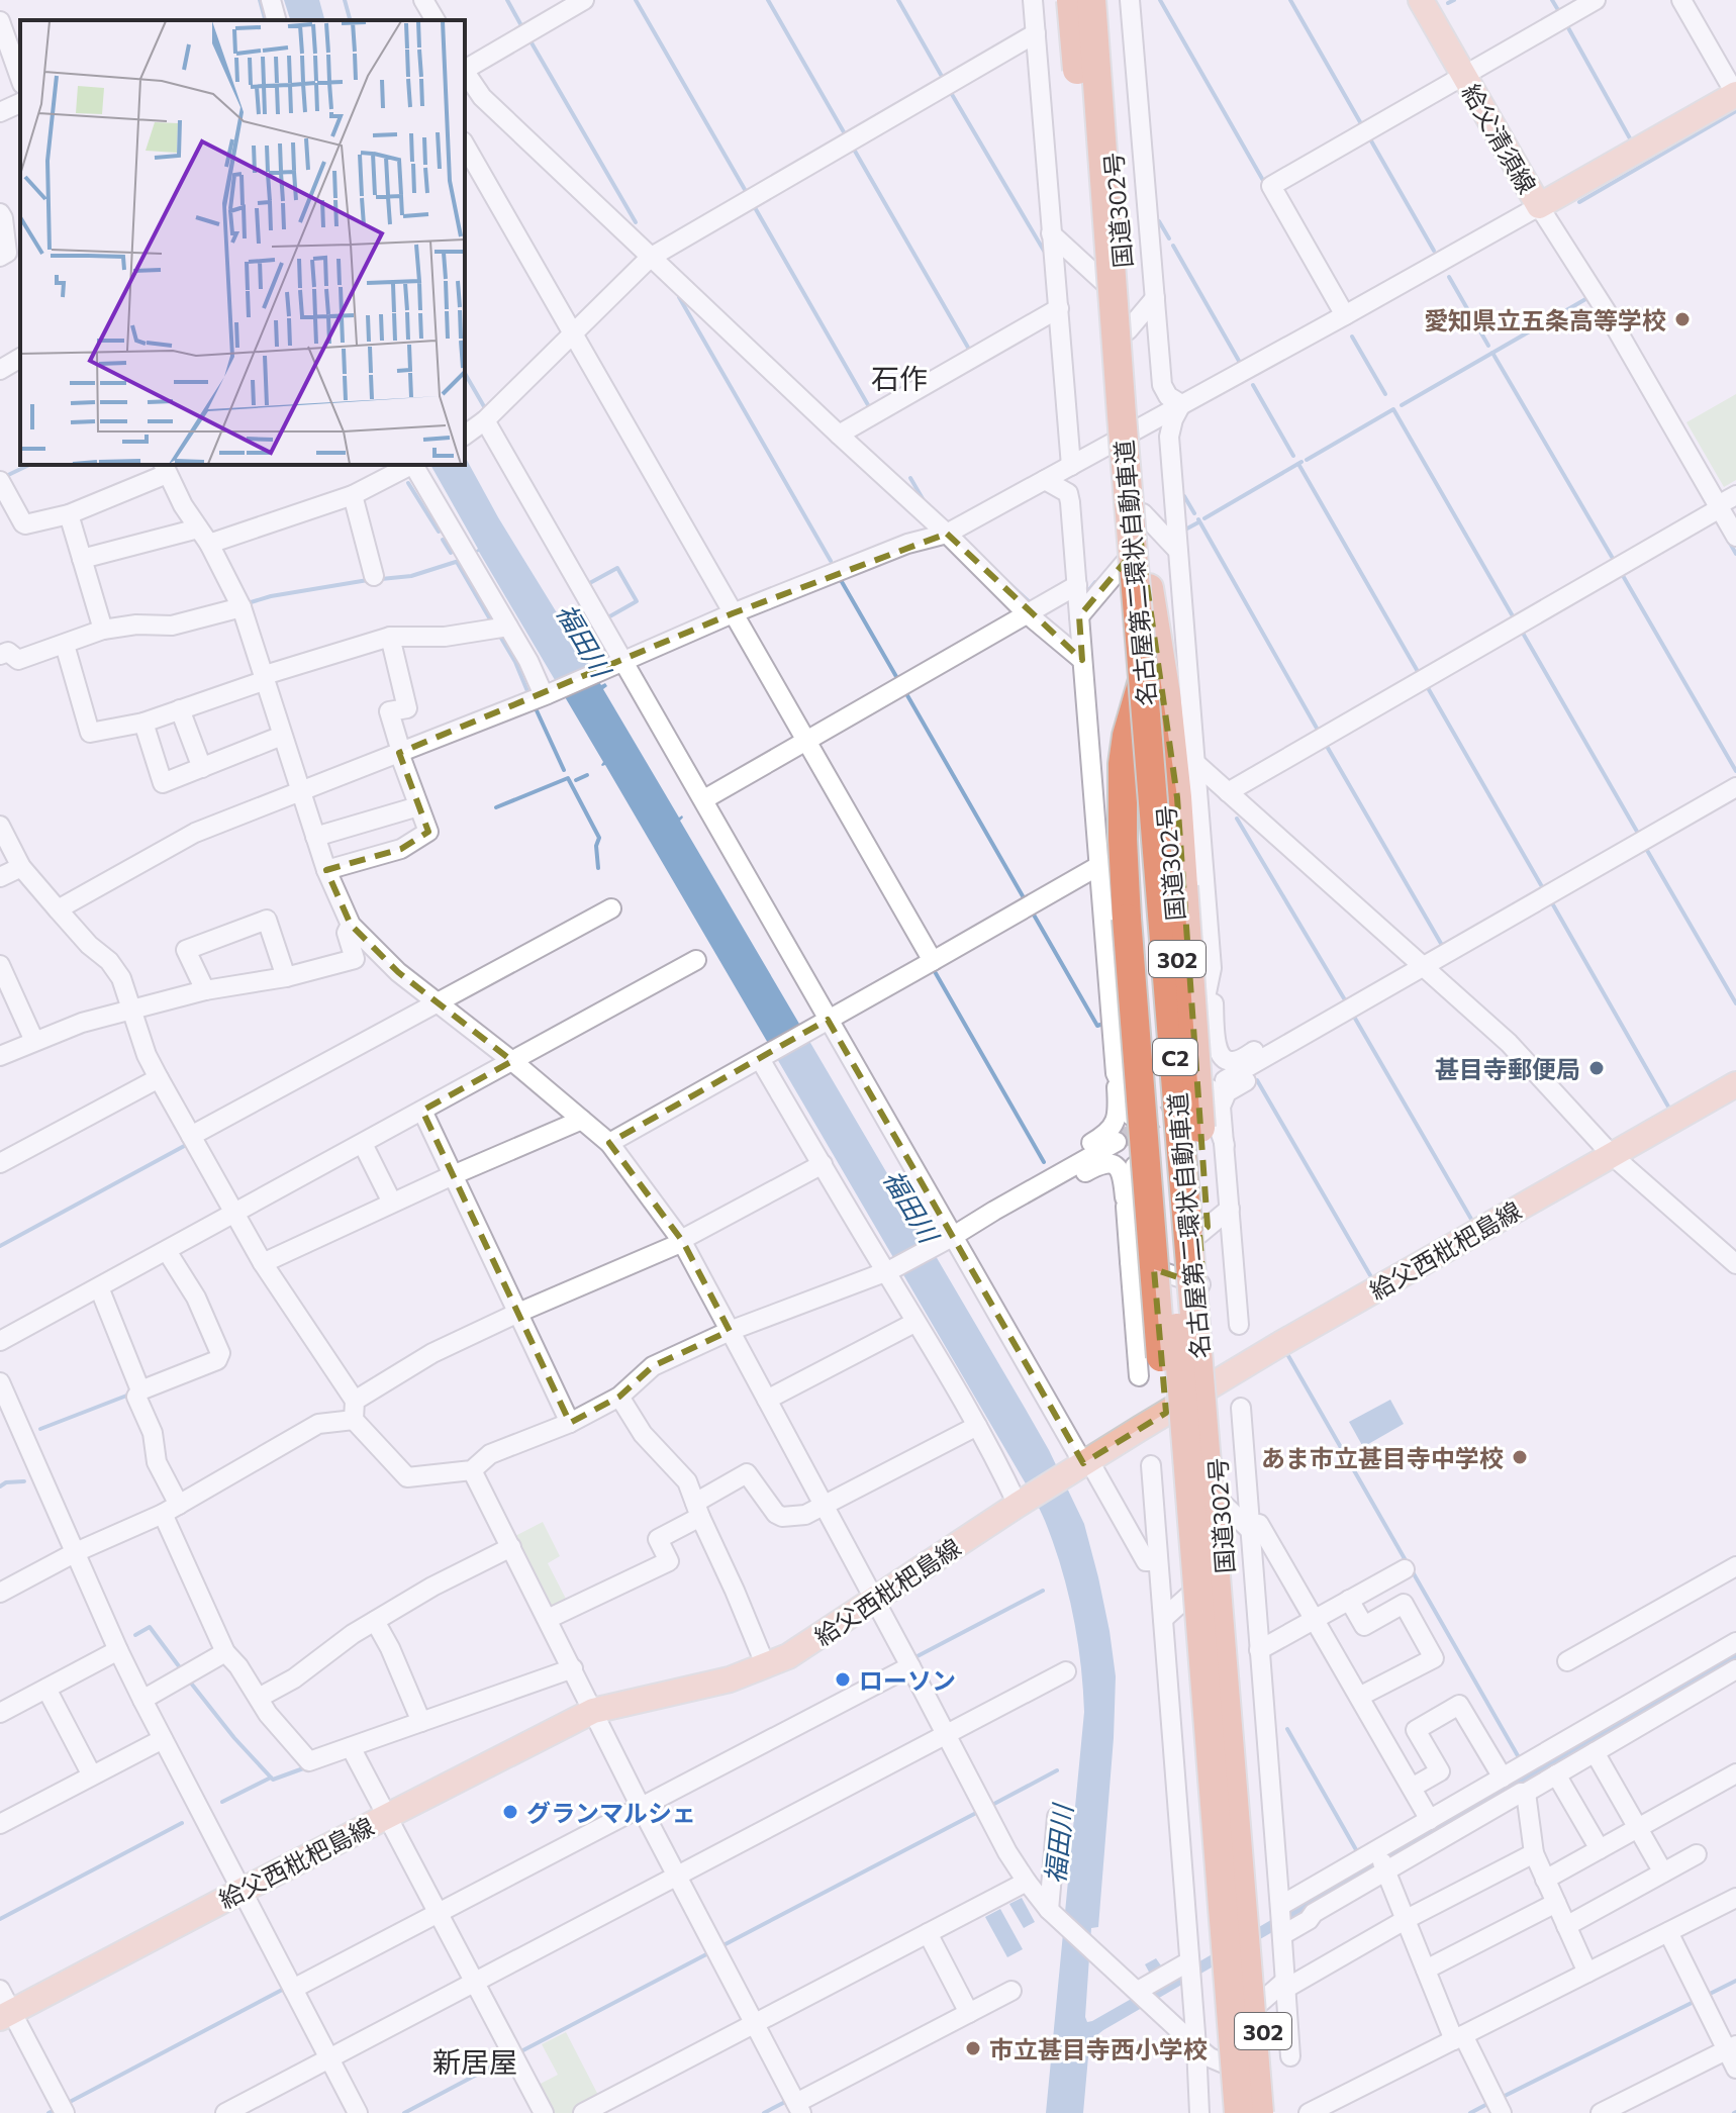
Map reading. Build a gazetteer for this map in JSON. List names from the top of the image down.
{
  "streets": {
    "highway": [
      "国道302号",
      "名古屋第二環状自動車道",
      "302",
      "C2"
    ],
    "main road": ["給父清須線", "給父西枇杷島線"]
  },
  "crossings": [
    ["国道302号", "給父西枇杷島線"]
  ],
  "districts": ["石作", "新居屋"],
  "water": ["福田川"],
  "places": [
    "愛知県立五条高等学校",
    "甚目寺郵便局",
    "あま市立甚目寺中学校",
    "ローソン",
    "グランマルシェ",
    "市立甚目寺西小学校"
  ]
}
